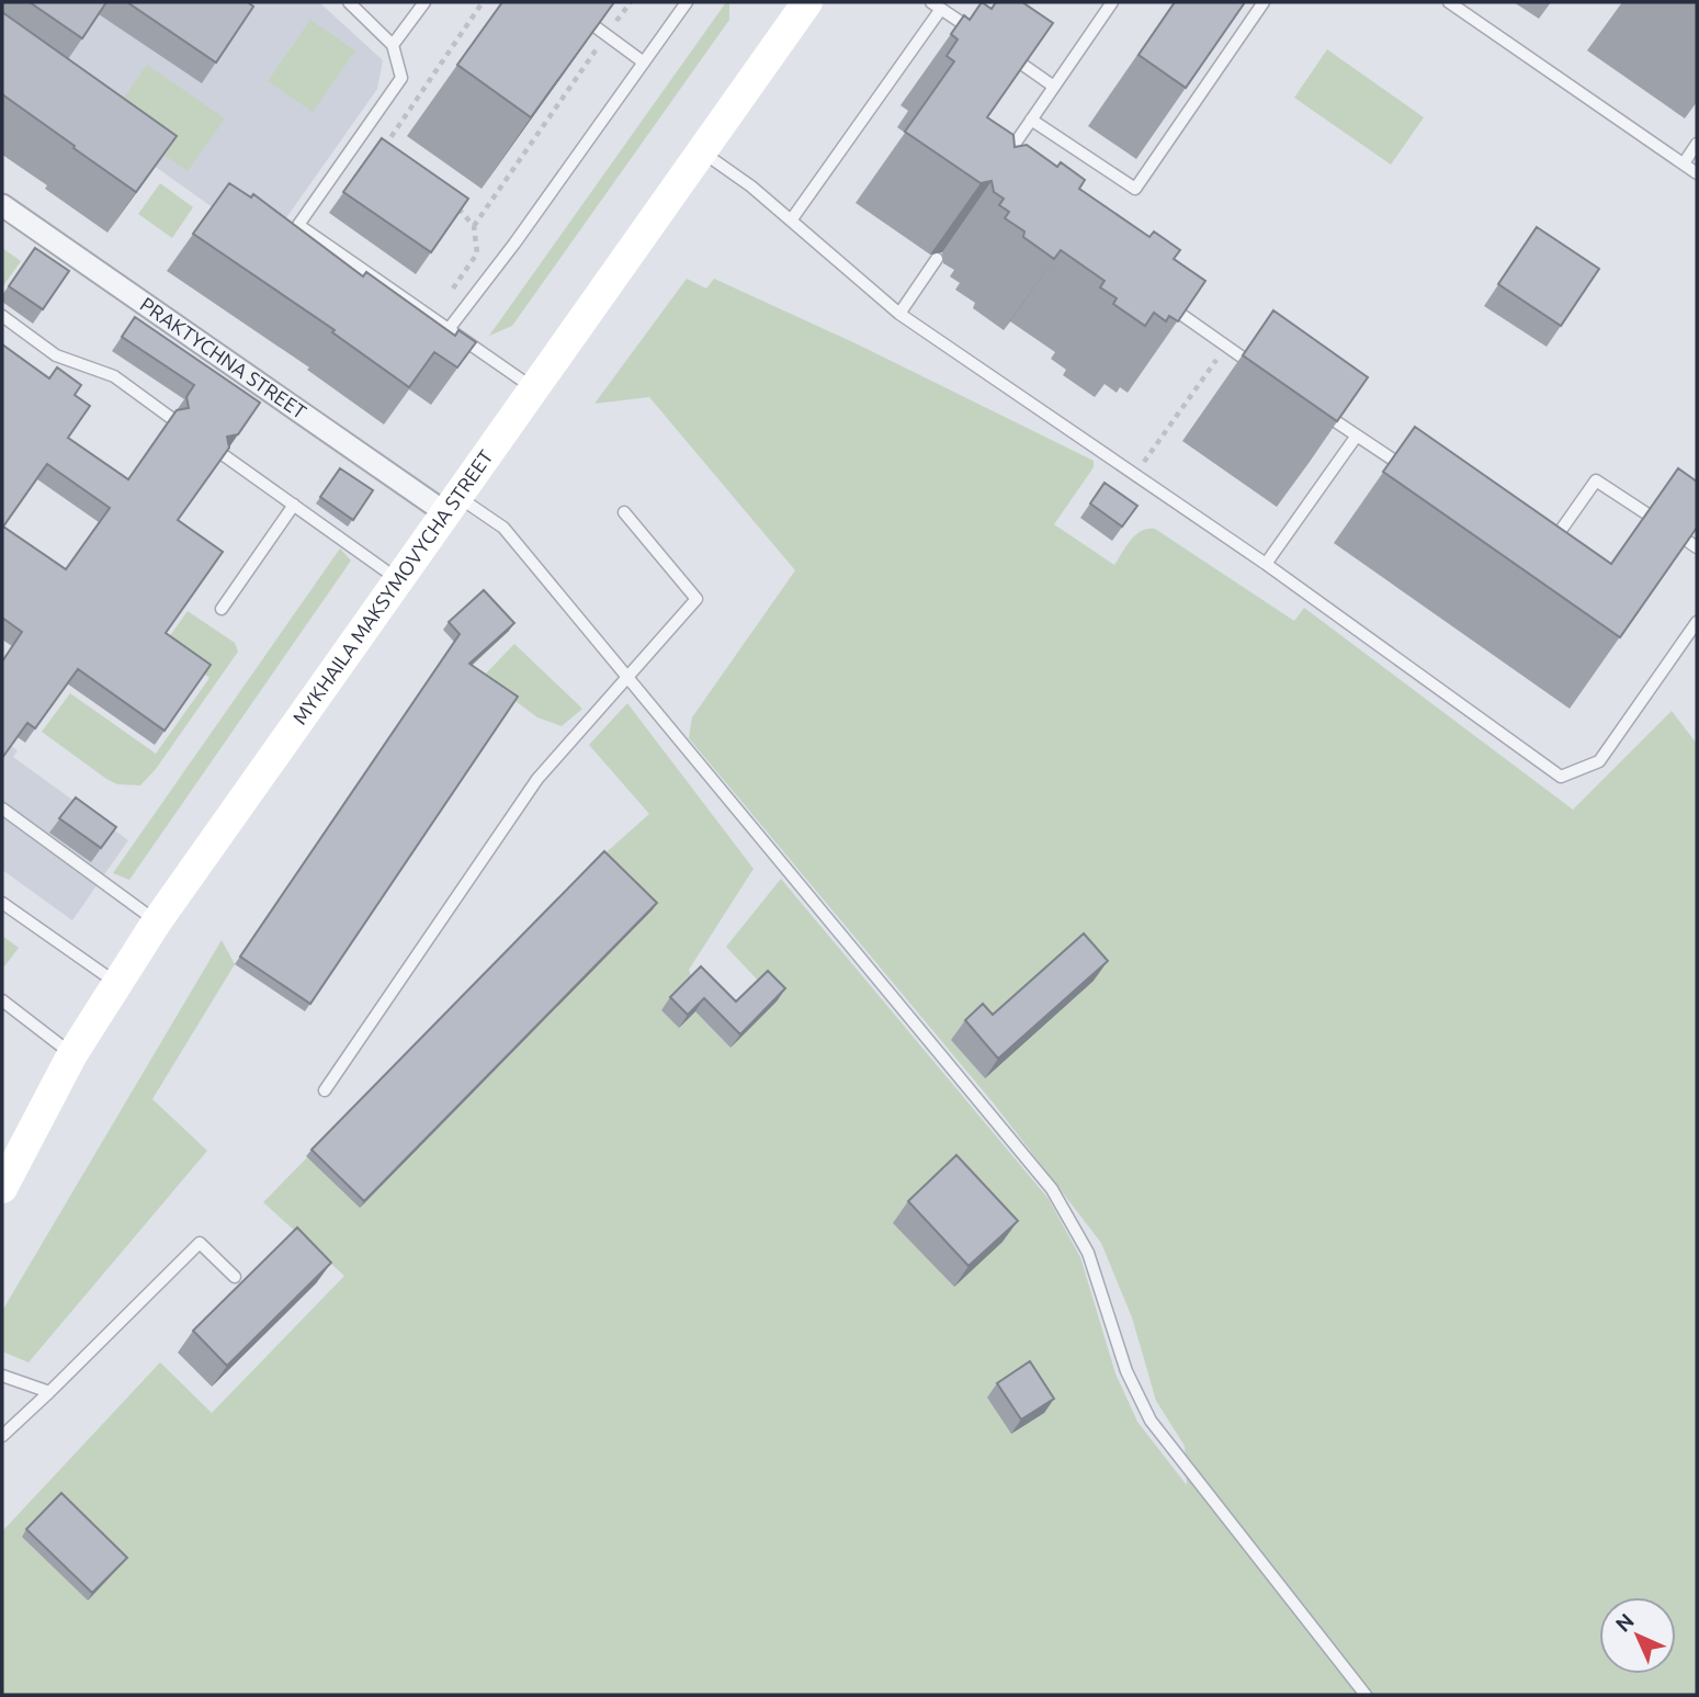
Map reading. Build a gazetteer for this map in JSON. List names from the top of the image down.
{
  "streets": {
    "main road": ["MYKHAILA MAKSYMOVYCHA STREET"],
    "street": ["PRAKTYCHNA STREET"]
  },
  "crossings": [
    ["PRAKTYCHNA STREET", "MYKHAILA MAKSYMOVYCHA STREET"]
  ],
  "north": "top left"
}
